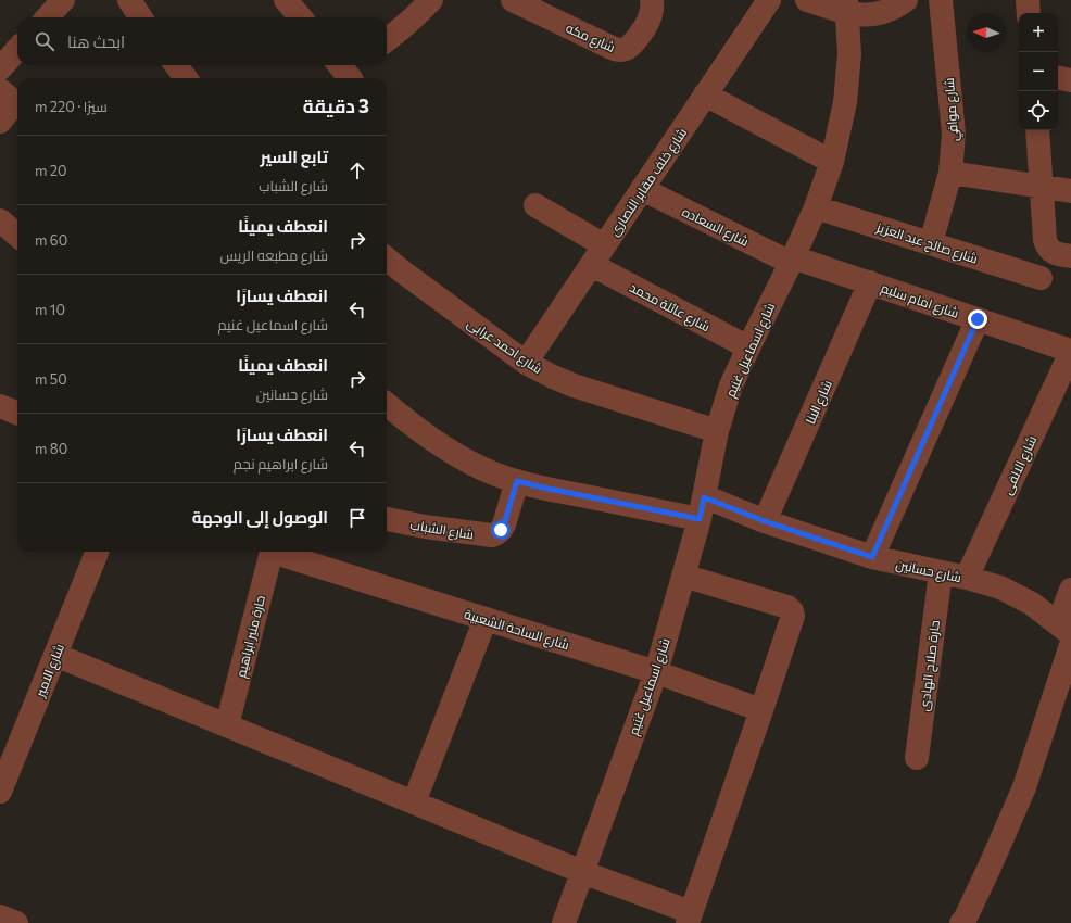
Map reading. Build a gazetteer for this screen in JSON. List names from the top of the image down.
{
  "streets": {
    "street": [
      "شارع مكه",
      "شارع موافي",
      "شارع خلف مقابر النصارى",
      "شارع السعاده",
      "شارع صالح عبد العزيز",
      "شارع امام سليم",
      "شارع عائلة محمد",
      "شارع احمد عرابى",
      "شارع اسماعيل غنيم",
      "شارع البنا",
      "شارع الالفى",
      "شارع الشباب",
      "شارع حسانين",
      "شارع الساحة الشعبية",
      "حارة منير ابراهيم",
      "حارة صلاح الهادى",
      "شارع الامير"
    ]
  },
  "crossings": [
    ["شارع موافي", "شارع صالح عبد العزيز"],
    ["شارع خلف مقابر النصارى", "شارع السعاده"],
    ["شارع خلف مقابر النصارى", "شارع عائلة محمد"],
    ["شارع خلف مقابر النصارى", "شارع احمد عرابى"],
    ["شارع السعاده", "شارع امام سليم"],
    ["شارع السعاده", "شارع اسماعيل غنيم"],
    ["شارع صالح عبد العزيز", "شارع اسماعيل غنيم"],
    ["شارع امام سليم", "شارع اسماعيل غنيم"],
    ["شارع امام سليم", "شارع البنا"],
    ["شارع امام سليم", "شارع الالفى"],
    ["شارع عائلة محمد", "شارع اسماعيل غنيم"],
    ["شارع احمد عرابى", "شارع اسماعيل غنيم"],
    ["شارع اسماعيل غنيم", "شارع حسانين"],
    ["شارع اسماعيل غنيم", "شارع الساحة الشعبية"],
    ["شارع البنا", "شارع حسانين"],
    ["شارع الالفى", "شارع حسانين"],
    ["شارع الشباب", "شارع حسانين"],
    ["شارع حسانين", "حارة صلاح الهادى"]
  ],
  "north": "left",
  "page": {
    "map_buttons": ["+", "−"],
    "search": "ابحث هنا",
    "heading": ["3 دقيقة", "سيرًا · 220 m"],
    "list": [
      ["تابع السير", "شارع الشباب", "20 m"],
      ["انعطف يمينًا", "شارع مطبعه الريس", "60 m"],
      ["انعطف يسارًا", "شارع اسماعيل غنيم", "10 m"],
      ["انعطف يمينًا", "شارع حسانين", "50 m"],
      ["انعطف يسارًا", "شارع ابراهيم نجم", "80 m"],
      "الوصول إلى الوجهة"
    ]
  }
}
